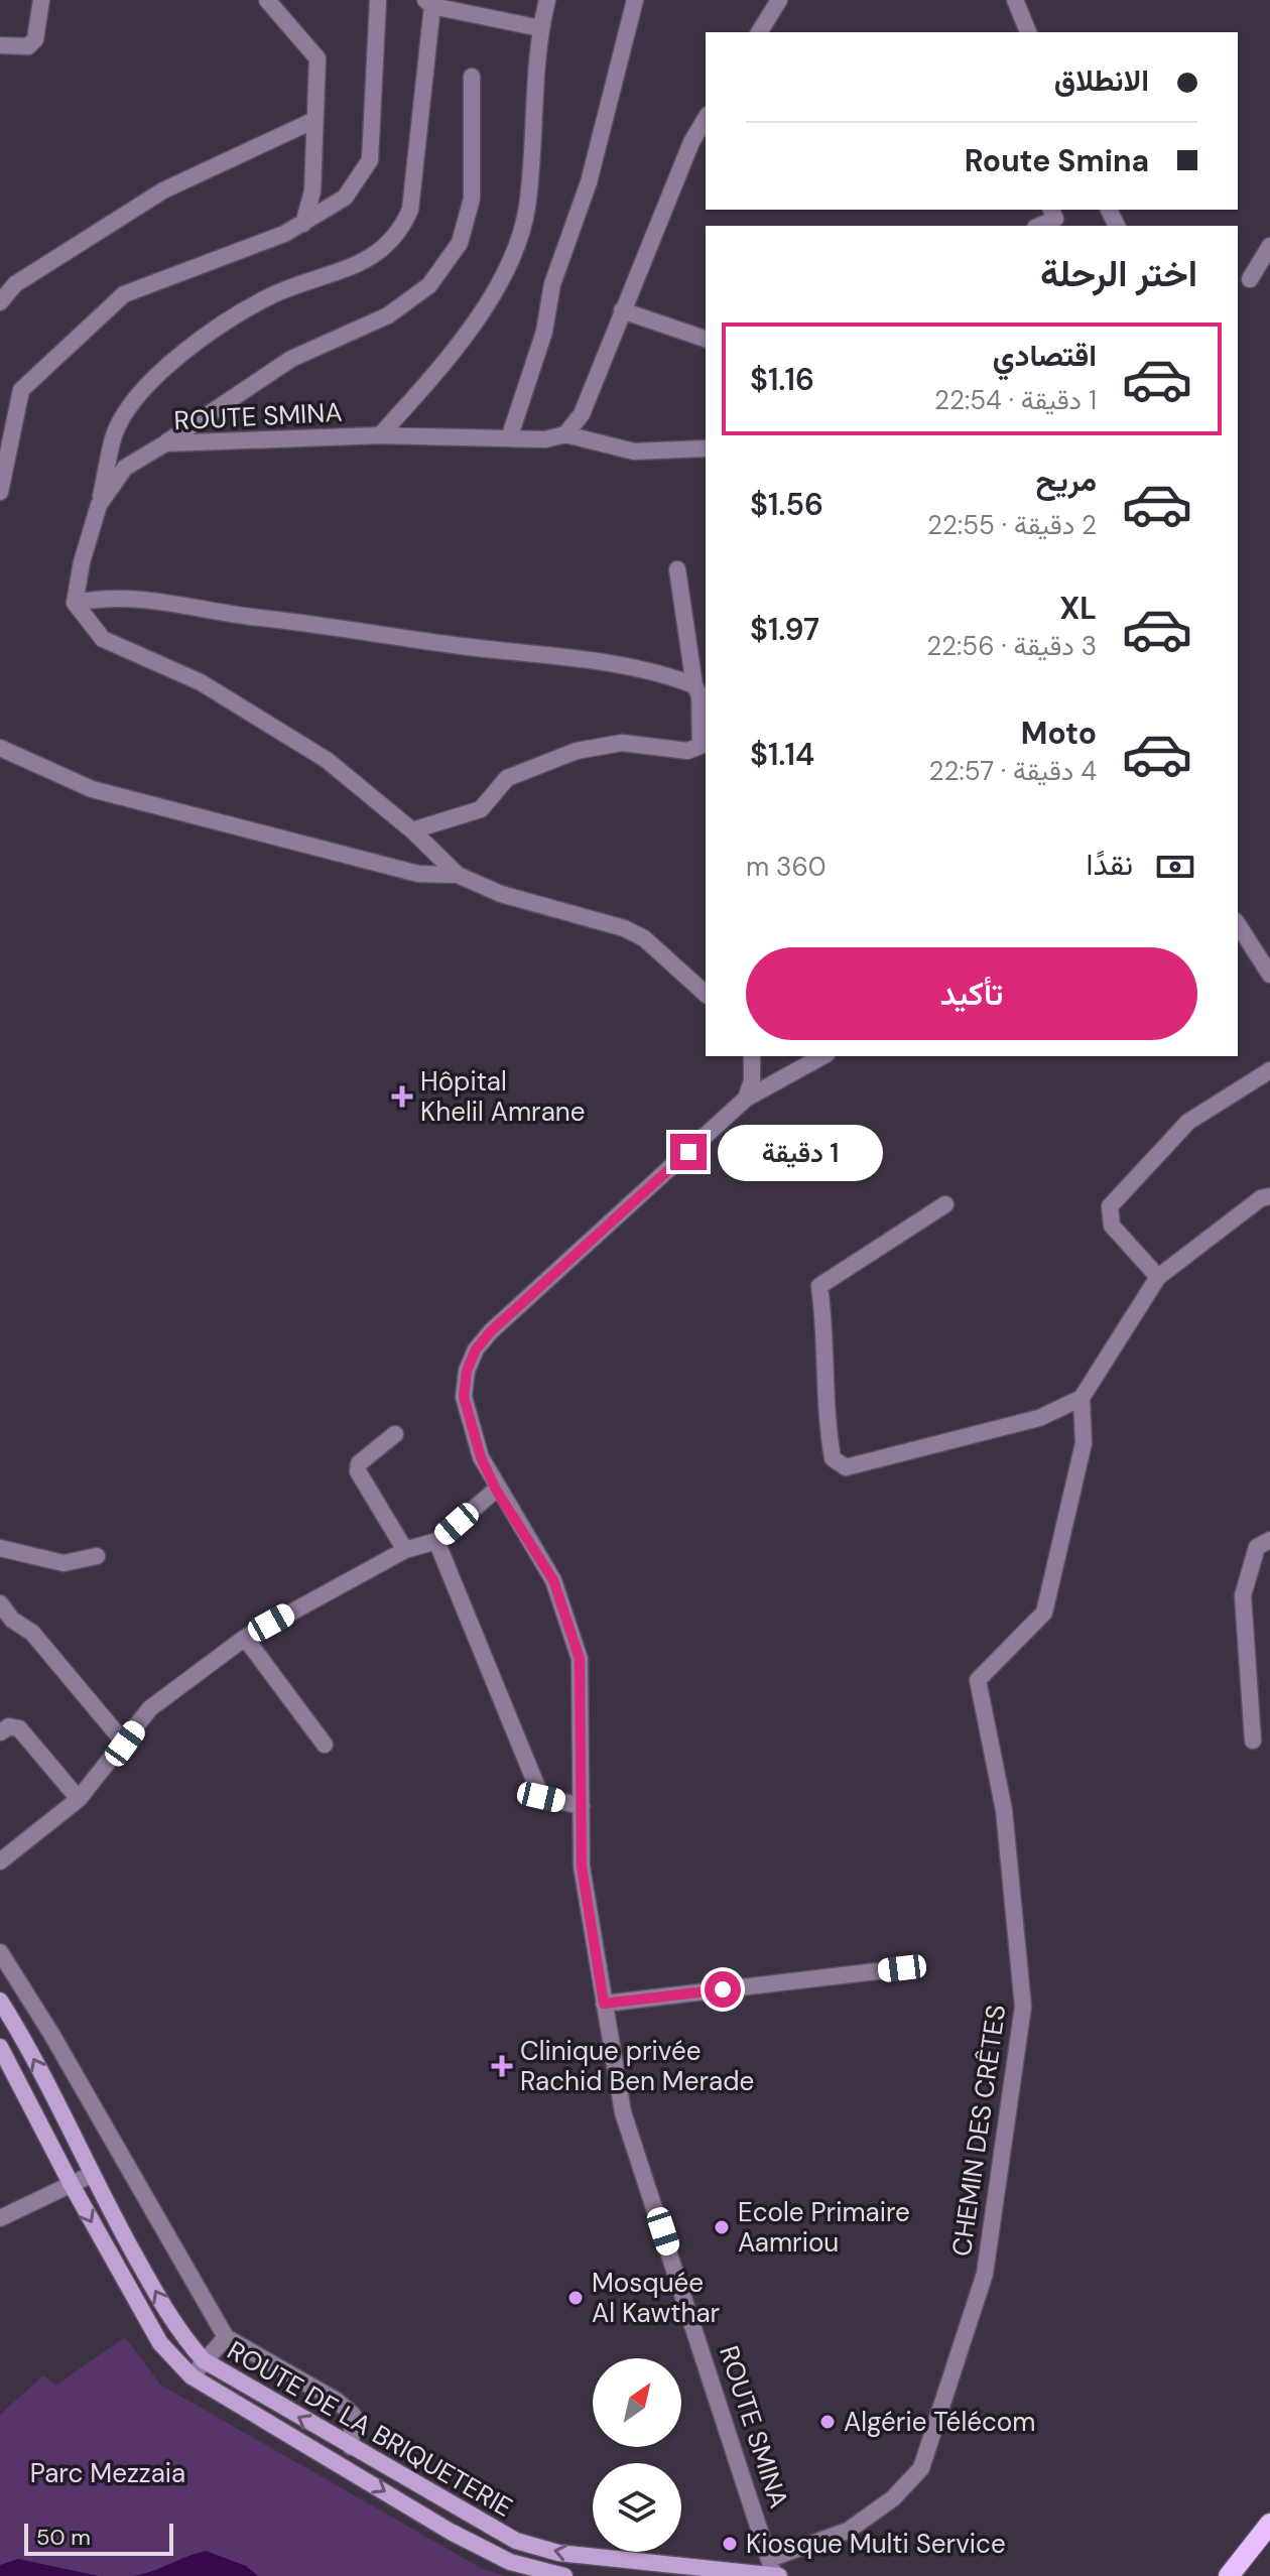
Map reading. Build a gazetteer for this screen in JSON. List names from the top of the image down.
{
  "streets": {
    "street": ["ROUTE SMINA", "CHEMIN DES CRÊTES", "ROUTE DE LA BRIQUETERIE"]
  },
  "crossings": [
    ["ROUTE SMINA", "CHEMIN DES CRÊTES"],
    ["ROUTE SMINA", "ROUTE DE LA BRIQUETERIE"],
    ["CHEMIN DES CRÊTES", "ROUTE DE LA BRIQUETERIE"]
  ],
  "parks": ["Parc Mezzaia"],
  "places": {
    "health": ["Hôpital Khelil Amrane", "Clinique privée Rachid Ben Merade"],
    "other": [
      "Ecole Primaire Aamriou",
      "Mosquée Al Kawthar",
      "Algérie Télécom",
      "Kiosque Multi Service"
    ]
  },
  "scale_bar": "50 m",
  "north": "top right",
  "page": {
    "banner": ["الانطلاق", "Route Smina"],
    "heading": "اختر الرحلة",
    "list": [
      {
        "name": "اقتصادي",
        "note": "1 دقيقة · 22:54",
        "value": "$1.16"
      },
      {
        "name": "مريح",
        "note": "2 دقيقة · 22:55",
        "value": "$1.56"
      },
      {
        "name": "XL",
        "note": "3 دقيقة · 22:56",
        "value": "$1.97"
      },
      {
        "name": "Moto",
        "note": "4 دقيقة · 22:57",
        "value": "$1.14"
      }
    ],
    "pay": ["نقدًا", "360 m"],
    "buttons": "تأكيد",
    "bubble": "1 دقيقة",
    "scale": "50 m"
  }
}
